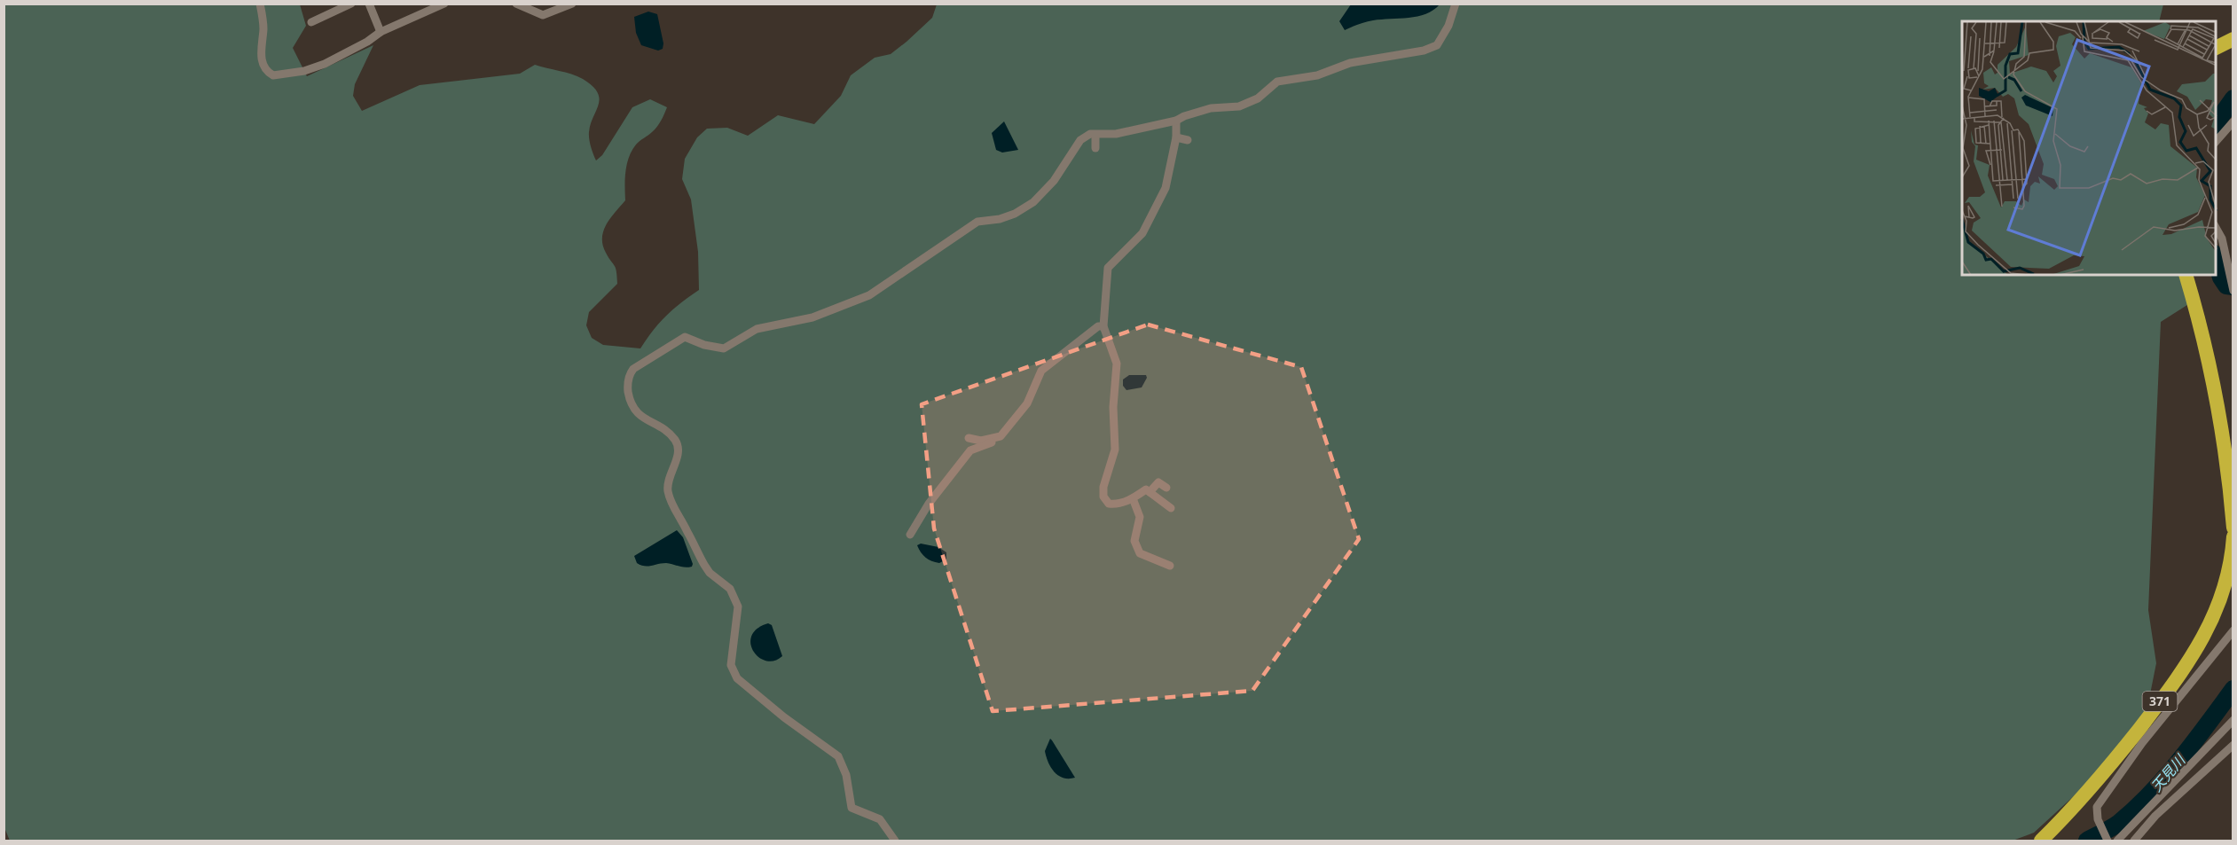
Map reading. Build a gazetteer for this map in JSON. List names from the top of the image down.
{
  "streets": {
    "highway": ["371"]
  },
  "water": ["天見川"]
}
